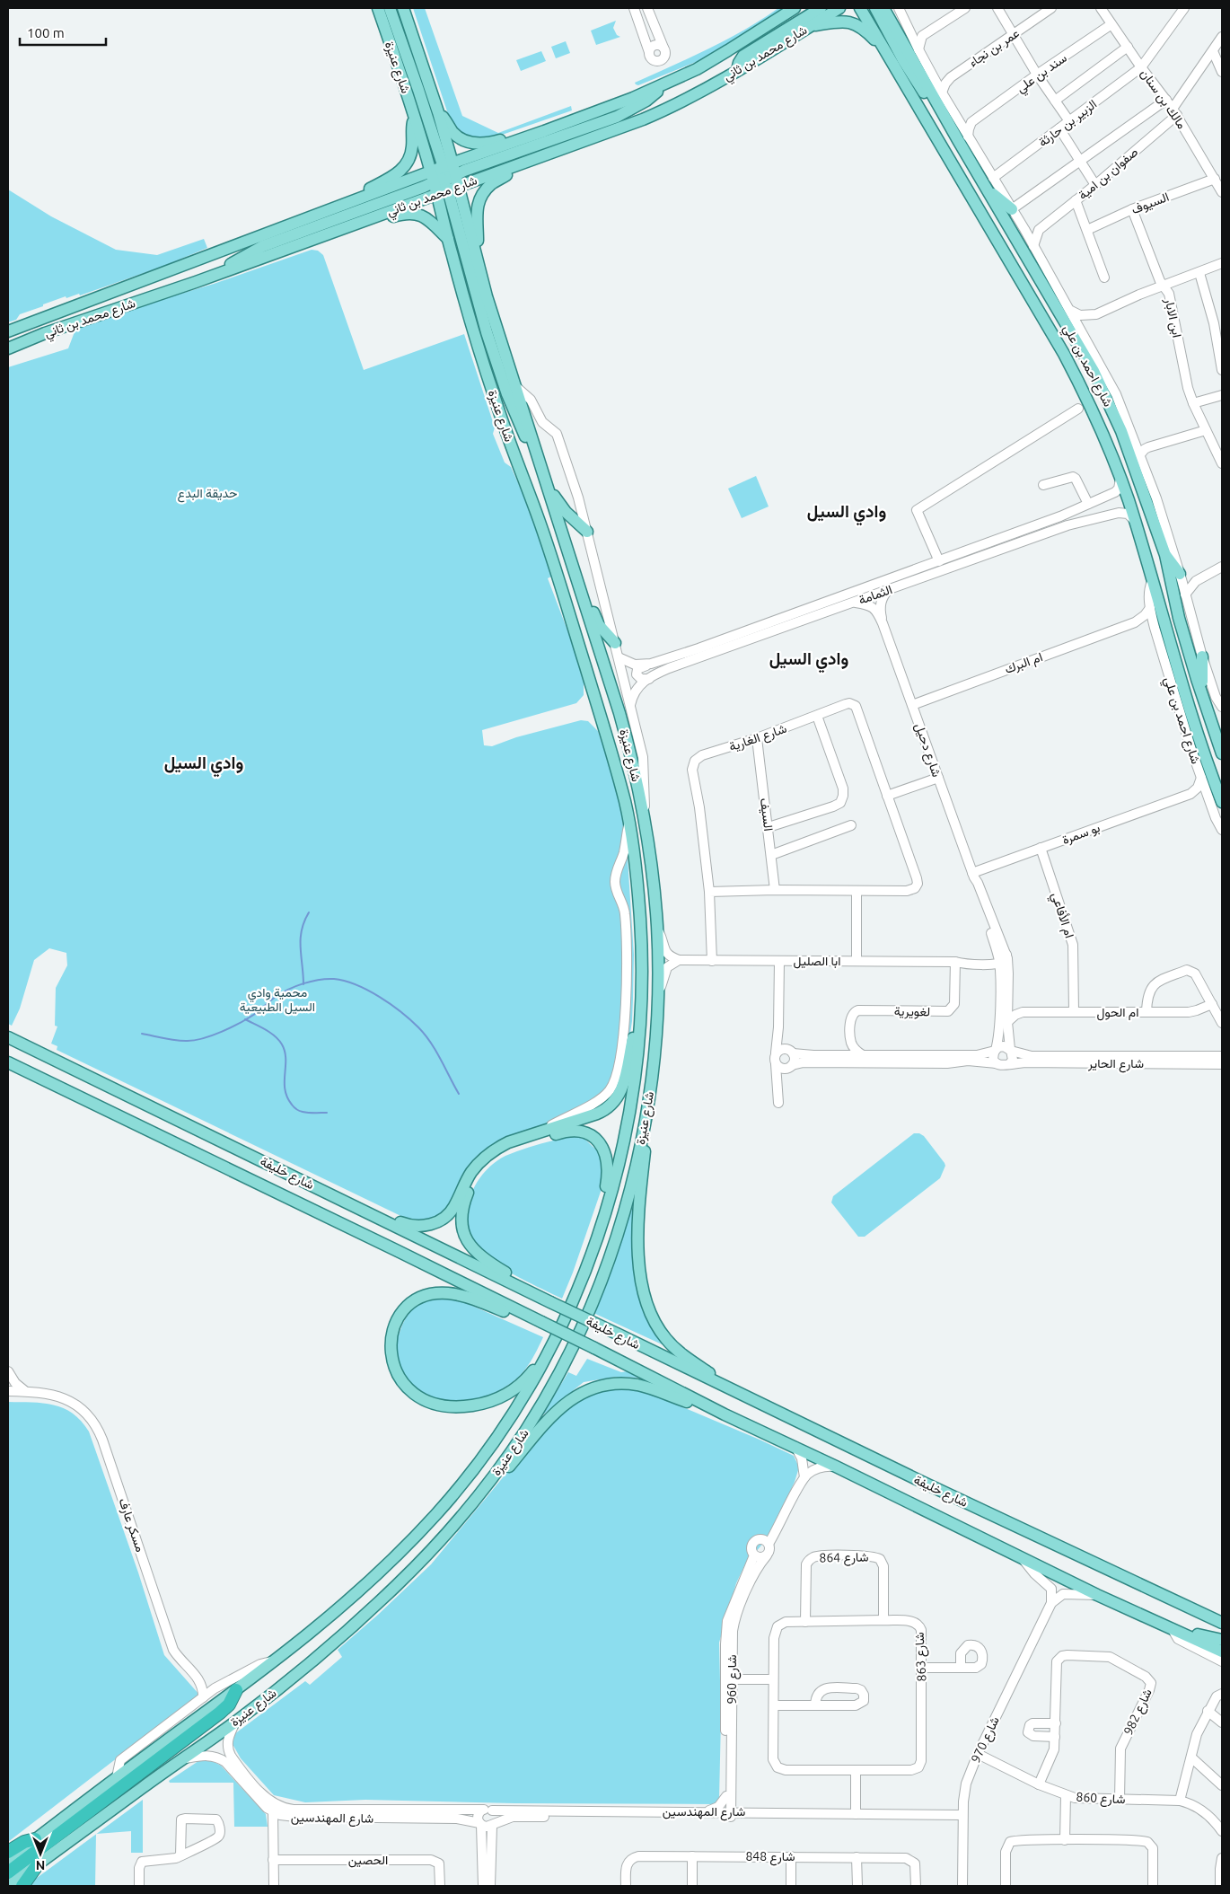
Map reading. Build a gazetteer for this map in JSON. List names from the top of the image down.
{
  "streets": {
    "main road": [
      "شارع محمد بن ثاني",
      "شارع عنيزة",
      "شارع احمد بن علي",
      "شارع خليفة"
    ],
    "street": [
      "عمر بن نجاء",
      "سند بن علي",
      "مالك بن سنان",
      "الزبير بن حارثة",
      "صفوان بن امية",
      "السيوف",
      "ابن الابار",
      "الثمامة",
      "ام البرك",
      "شارع الغارية",
      "شارع دحيل",
      "السيف",
      "بو سمرة",
      "ام الأفاعي",
      "ابا الصليل",
      "لغويرية",
      "ام الحول",
      "شارع الحاير",
      "مسكر عارف",
      "شارع 864",
      "شارع 863",
      "شارع 960",
      "شارع 982",
      "شارع 970",
      "شارع 860",
      "شارع المهندسين",
      "شارع 848",
      "الحصين"
    ]
  },
  "crossings": [
    ["عمر بن نجاء", "شارع احمد بن علي"],
    ["شارع محمد بن ثاني", "شارع عنيزة"],
    ["شارع عنيزة", "الثمامة"],
    ["شارع عنيزة", "مسكر عارف"],
    ["شارع عنيزة", "شارع المهندسين"],
    ["سند بن علي", "مالك بن سنان"],
    ["مالك بن سنان", "الزبير بن حارثة"],
    ["مالك بن سنان", "صفوان بن امية"],
    ["مالك بن سنان", "السيوف"],
    ["الزبير بن حارثة", "شارع احمد بن علي"],
    ["السيوف", "ابن الابار"],
    ["شارع احمد بن علي", "الثمامة"],
    ["شارع احمد بن علي", "ام البرك"],
    ["الثمامة", "شارع دحيل"],
    ["ام البرك", "شارع دحيل"],
    ["شارع الغارية", "السيف"],
    ["شارع الغارية", "ابا الصليل"],
    ["شارع دحيل", "بو سمرة"],
    ["شارع دحيل", "ابا الصليل"],
    ["شارع دحيل", "شارع الحاير"],
    ["بو سمرة", "ام الأفاعي"],
    ["ام الأفاعي", "ام الحول"],
    ["ابا الصليل", "لغويرية"],
    ["شارع 864", "شارع 863"],
    ["شارع 960", "شارع المهندسين"],
    ["شارع 982", "شارع 860"],
    ["شارع 970", "شارع 860"],
    ["شارع 970", "شارع المهندسين"]
  ],
  "districts": ["وادي السيل", "وادي السيل", "وادي السيل"],
  "parks": ["حديقة البدع", "محمية وادي السيل الطبيعية"],
  "scale_bar": "100 m",
  "north": "bottom"
}
